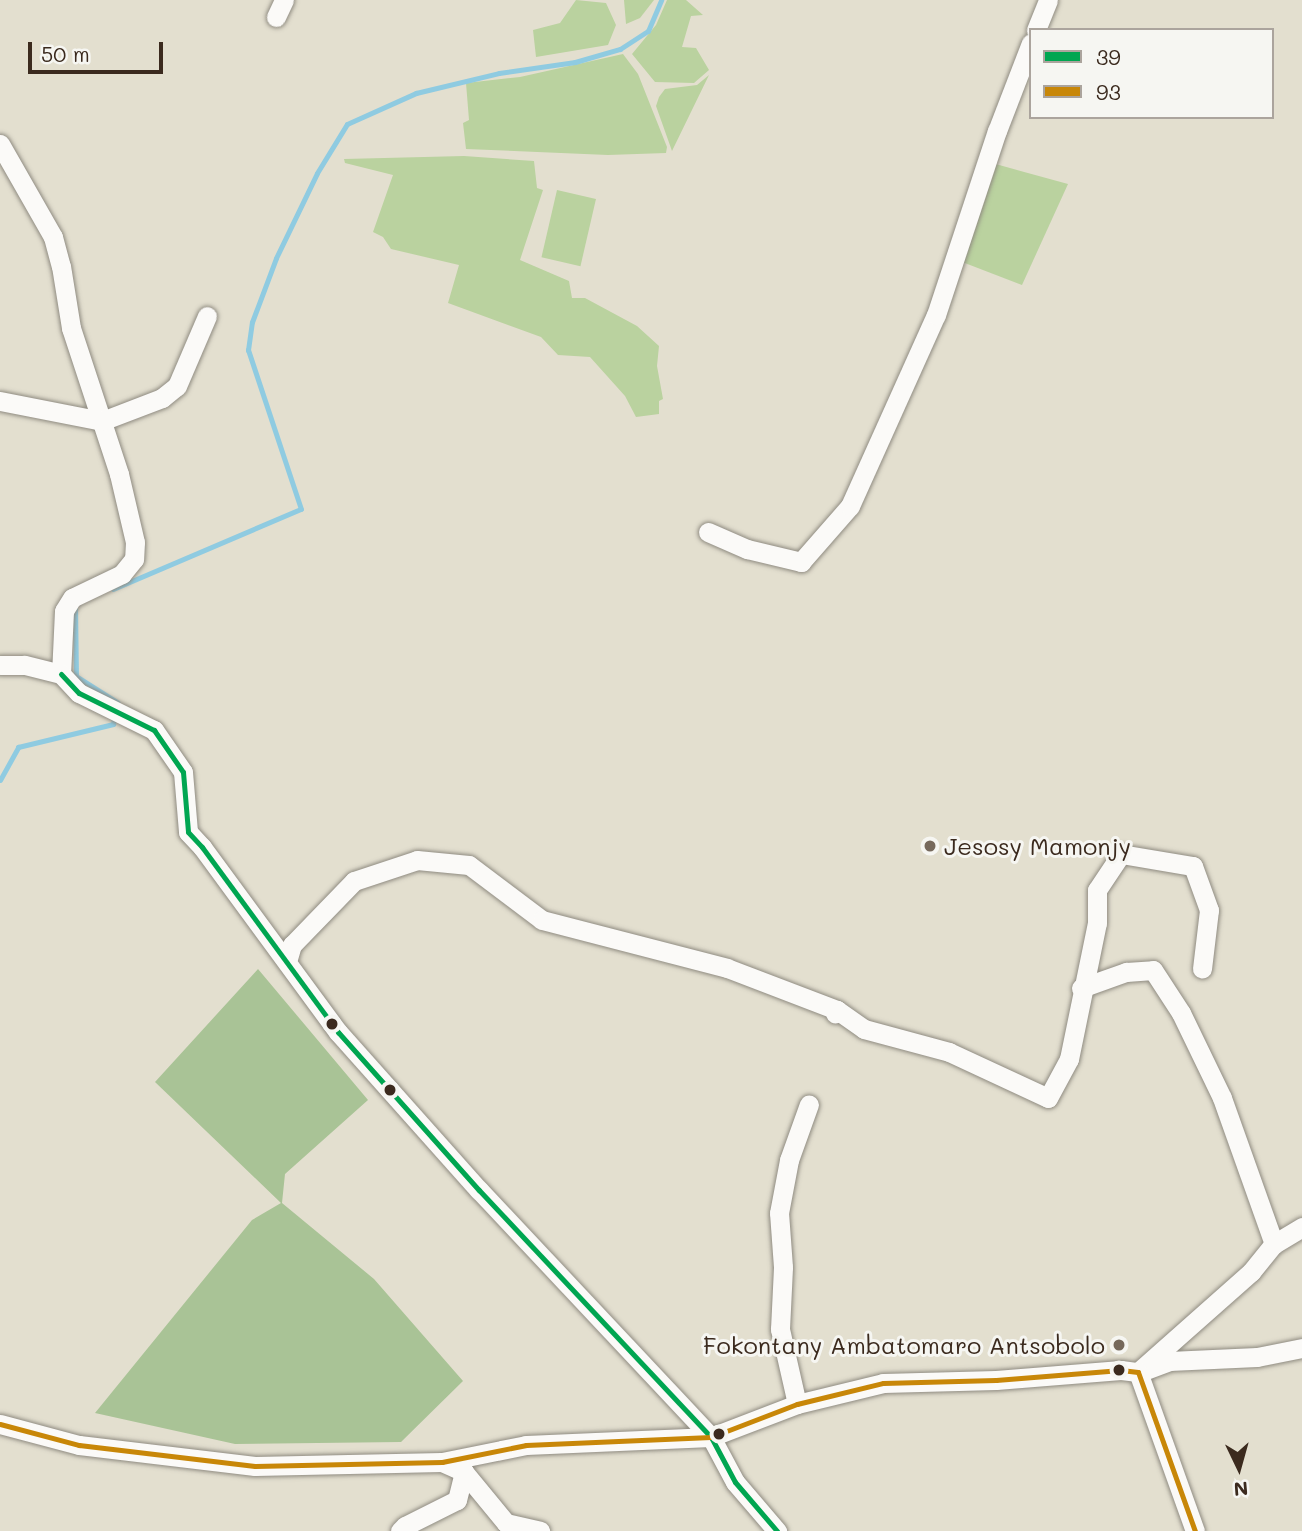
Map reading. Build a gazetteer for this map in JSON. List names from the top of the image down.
{
  "places": ["Jesosy Mamonjy", "Fokontany Ambatomaro Antsobolo"],
  "lines": ["transit line 39", "transit line 93"],
  "legend": ["39", "93"],
  "scale_bar": "50 m",
  "north": "bottom"
}
